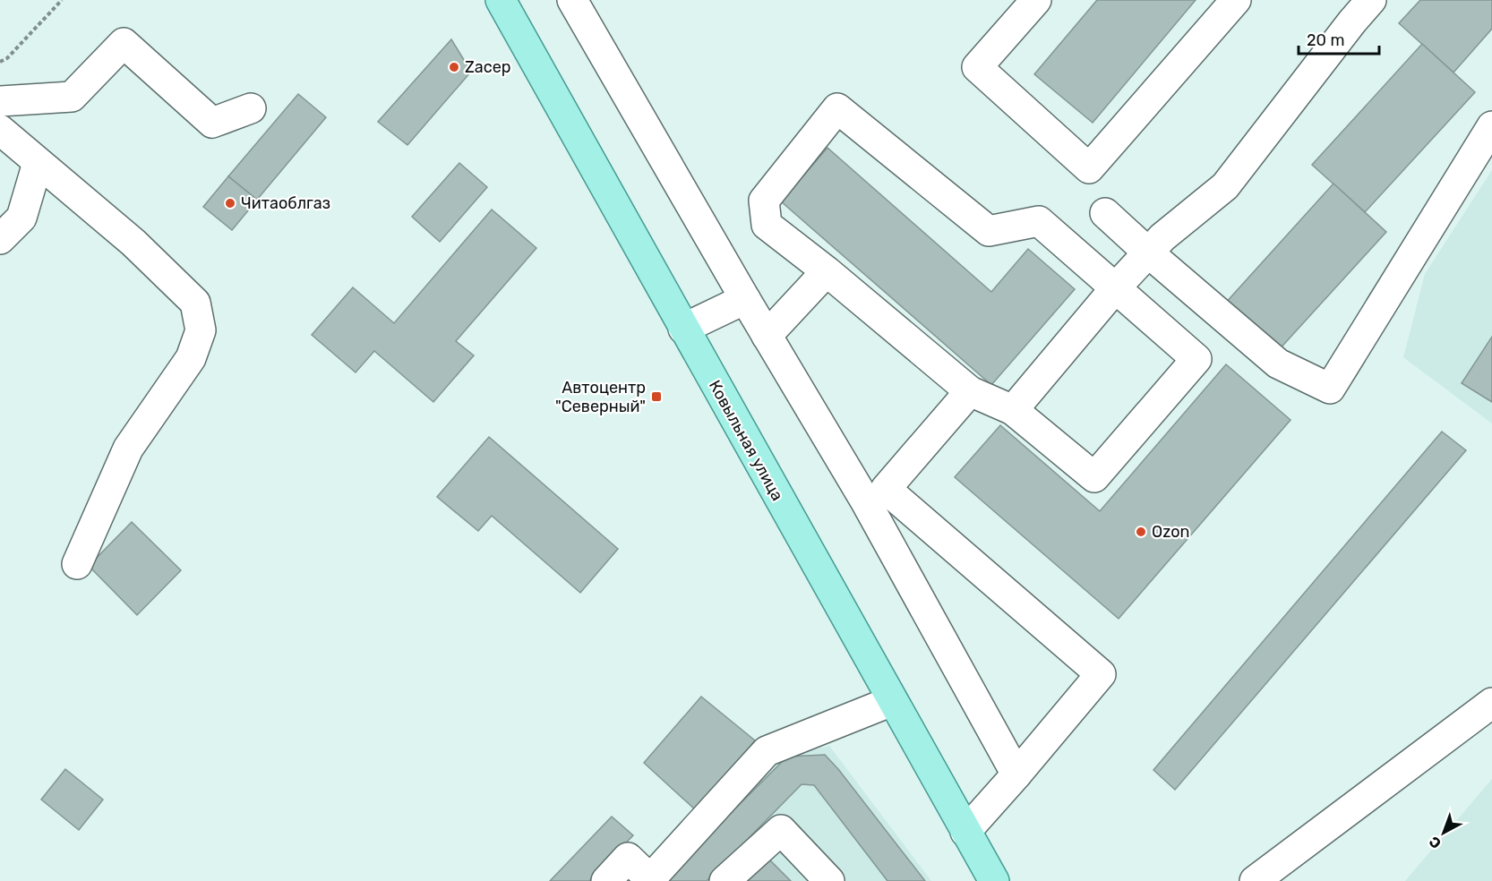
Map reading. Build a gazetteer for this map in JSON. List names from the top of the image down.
{
  "streets": {
    "main road": ["Ковыльная улица"]
  },
  "places": {
    "other": ["Zacep", "Читаоблгаз", "Ozon"],
    "transit": ["Автоцентр \"Северный\""]
  },
  "scale_bar": "20 m",
  "north": "bottom left"
}
